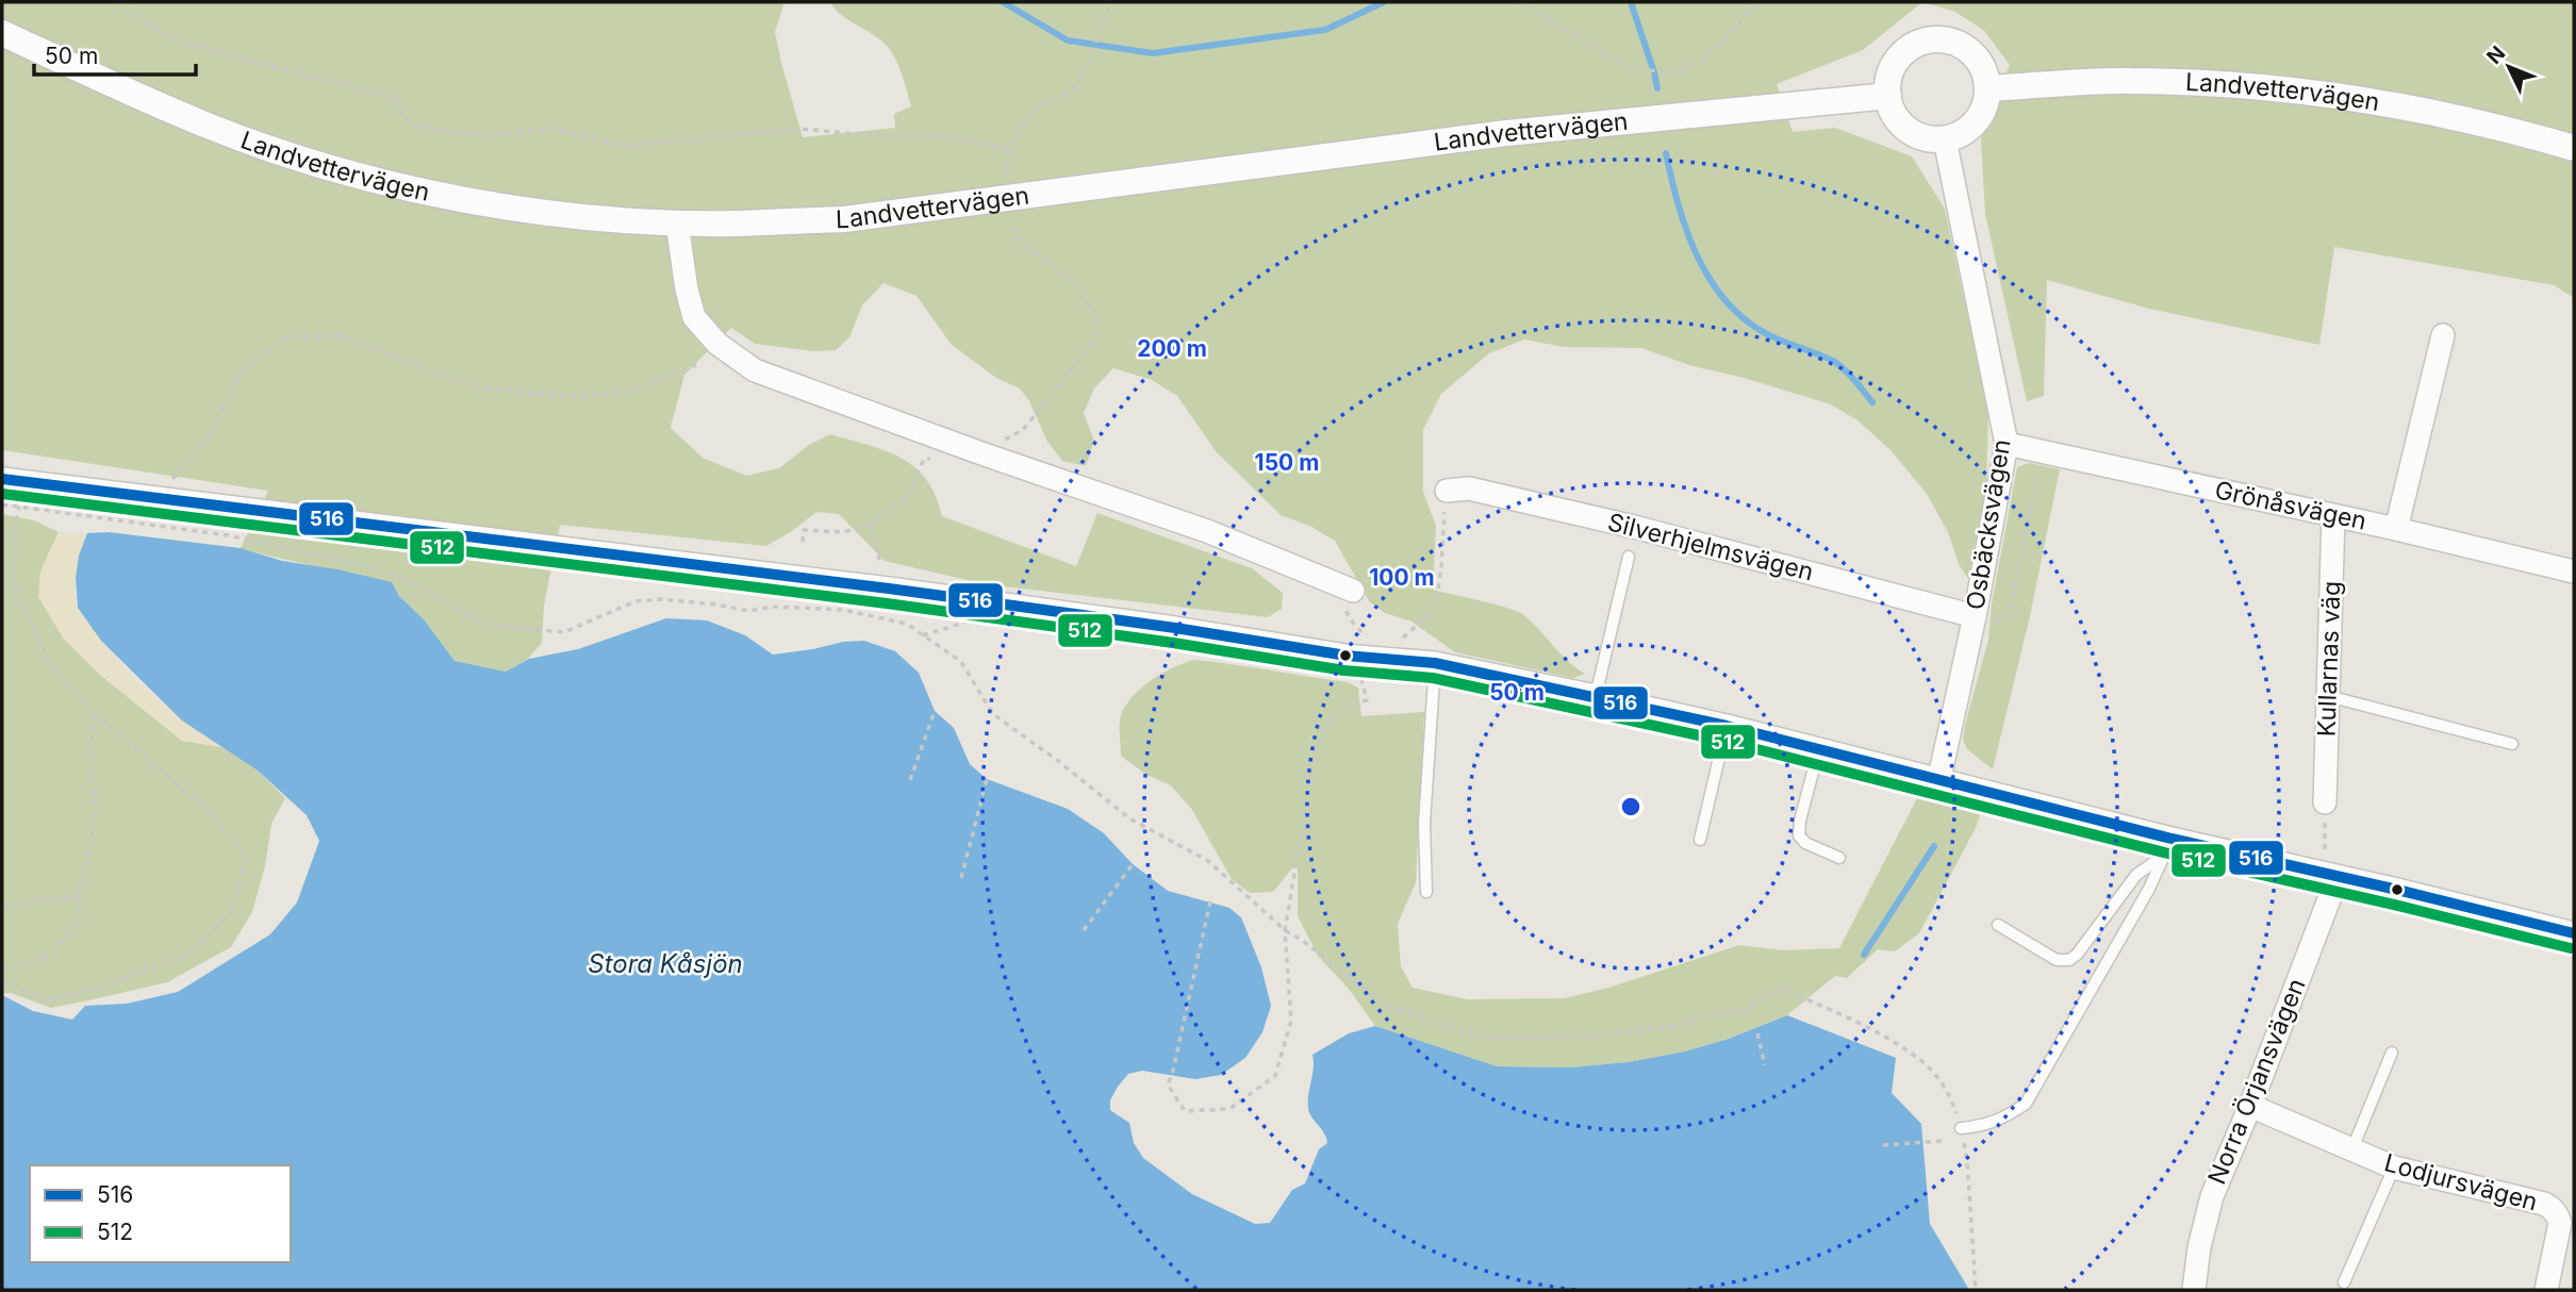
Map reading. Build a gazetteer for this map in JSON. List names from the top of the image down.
{
  "streets": {
    "street": [
      "Landvettervägen",
      "Grönåsvägen",
      "Osbäcksvägen",
      "Silverhjelmsvägen",
      "Kullarnas väg",
      "Norra Örjansvägen",
      "Lodjursvägen"
    ]
  },
  "crossings": [
    ["Landvettervägen", "Osbäcksvägen"],
    ["Grönåsvägen", "Osbäcksvägen"],
    ["Grönåsvägen", "Kullarnas väg"],
    ["Osbäcksvägen", "Silverhjelmsvägen"],
    ["Norra Örjansvägen", "Lodjursvägen"]
  ],
  "water": ["Stora Kåsjön"],
  "lines": ["transit line 516", "transit line 512"],
  "legend": ["516", "512"],
  "scale_bar": "50 m",
  "north": "top left",
  "rings": [
    "200 m",
    "150 m",
    "100 m",
    "50 m"
  ]
}
